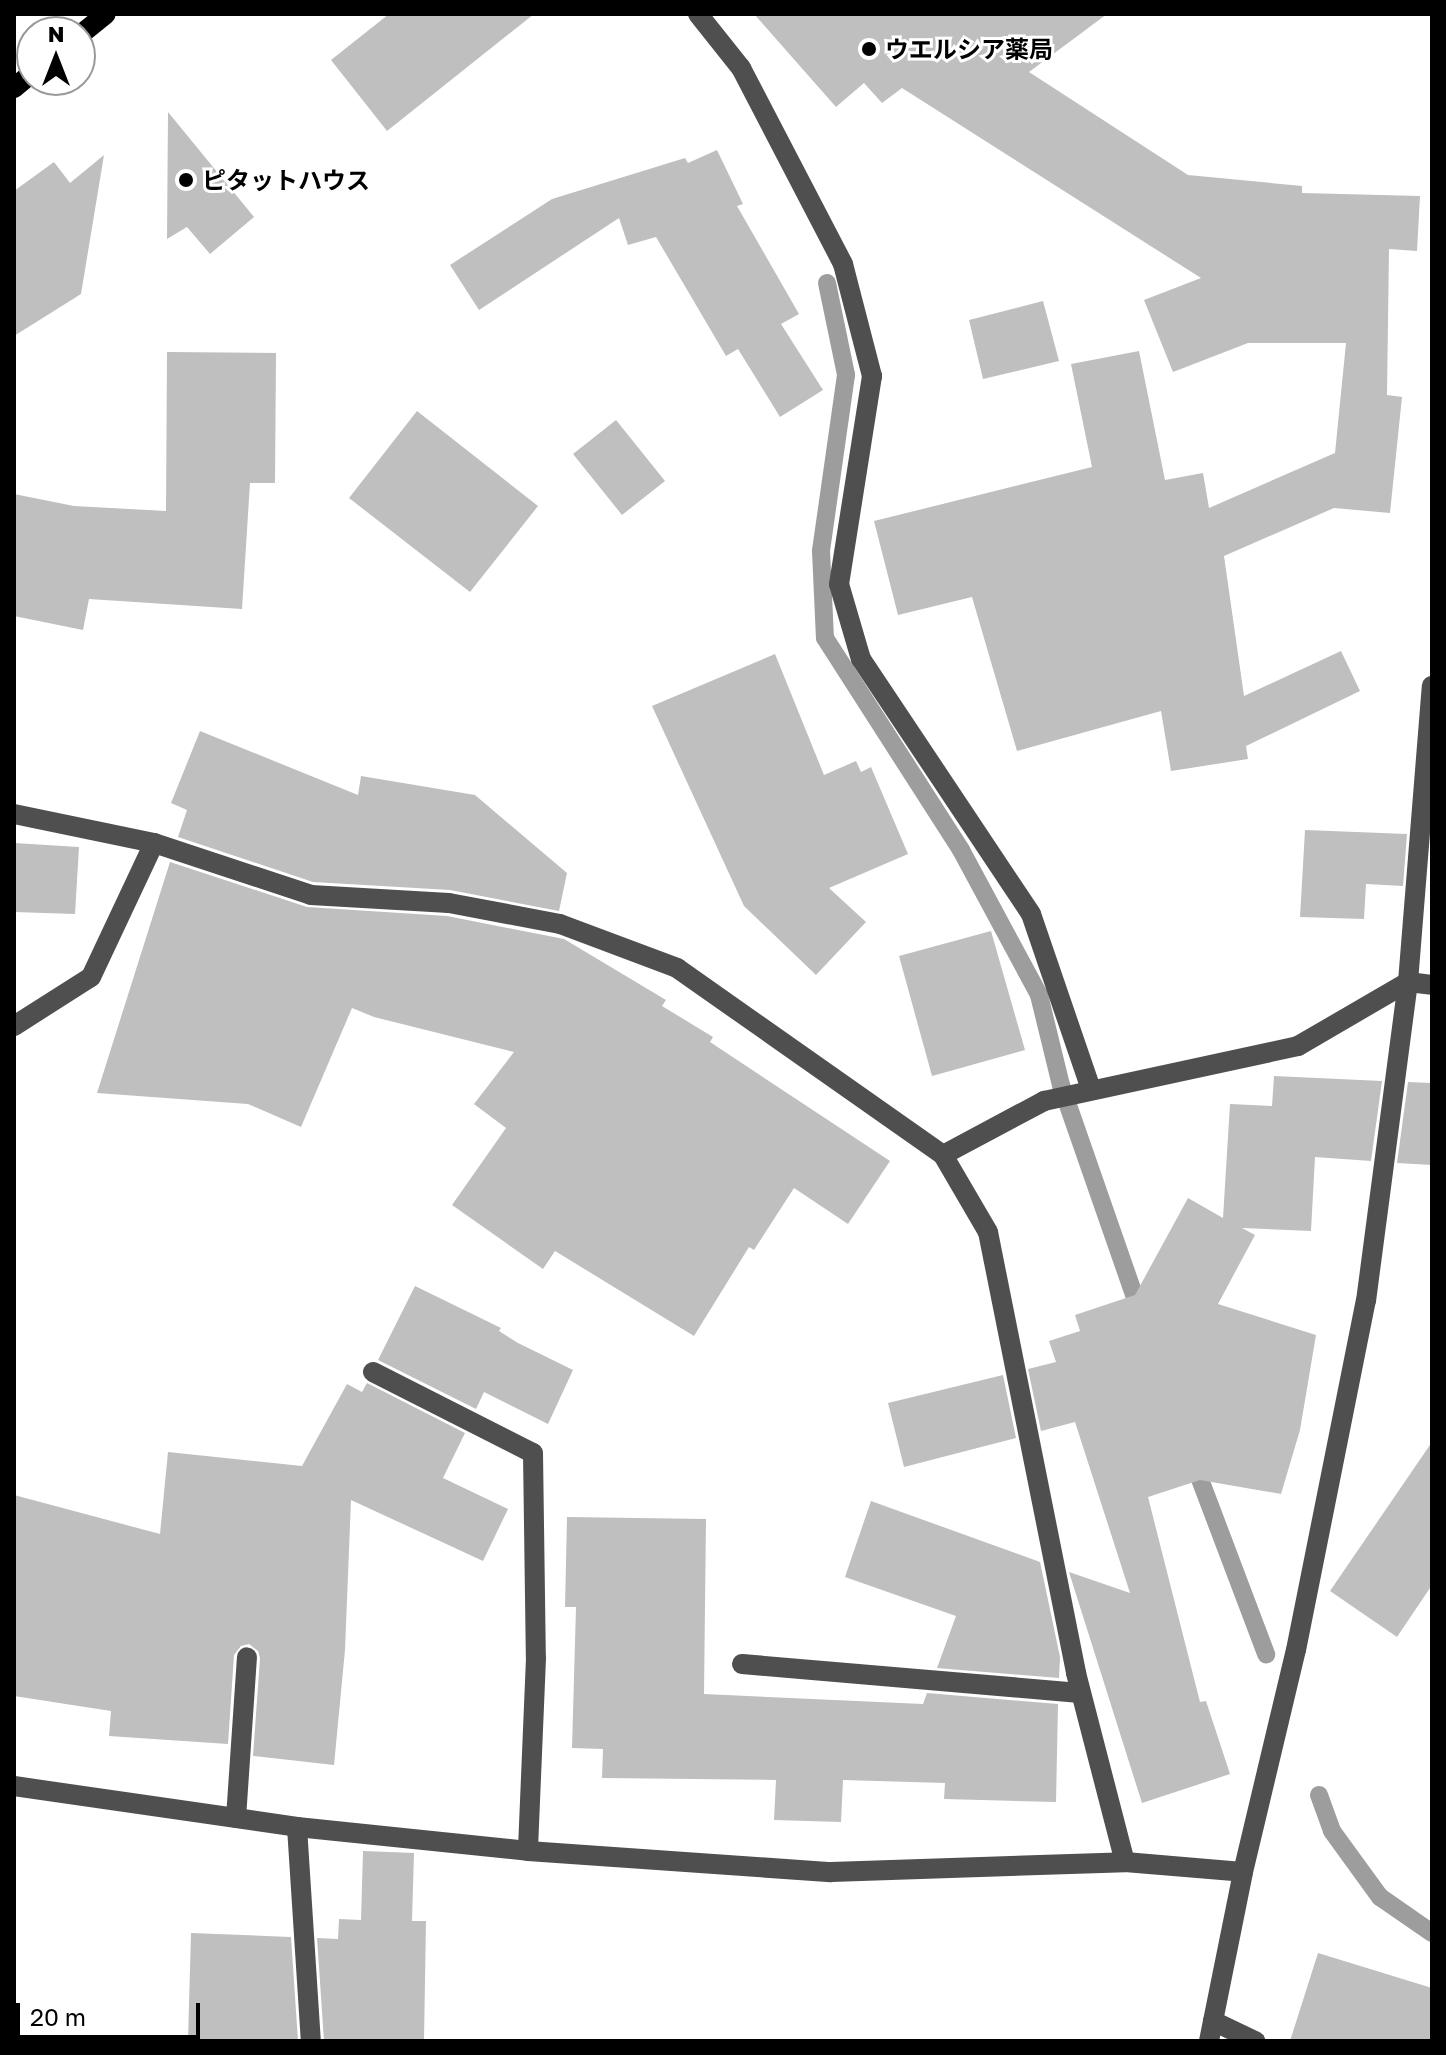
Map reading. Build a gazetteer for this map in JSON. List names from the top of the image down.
{
  "places": ["ウエルシア薬局", "ピタットハウス"],
  "scale_bar": "20 m",
  "north": "top"
}
